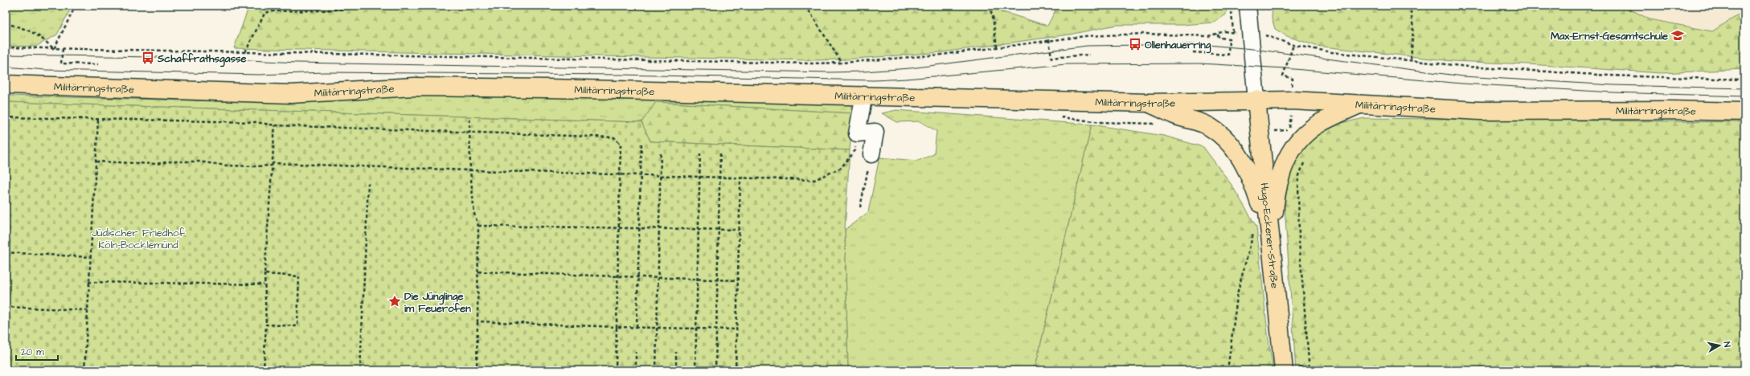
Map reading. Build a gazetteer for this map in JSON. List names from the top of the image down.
{
  "streets": {
    "main road": ["Militärringstraße", "Hugo-Eckener-Straße"]
  },
  "crossings": [
    ["Militärringstraße", "Hugo-Eckener-Straße"]
  ],
  "parks": ["Jüdischer Friedhof Köln-Bocklemünd"],
  "places": {
    "school or university": ["Max-Ernst-Gesamtschule"],
    "bus stop": ["Ollenhauerring", "Schaffrathsgasse"],
    "place": ["Die Jünglinge im Feuerofen"]
  },
  "scale_bar": "20 m",
  "north": "right"
}
